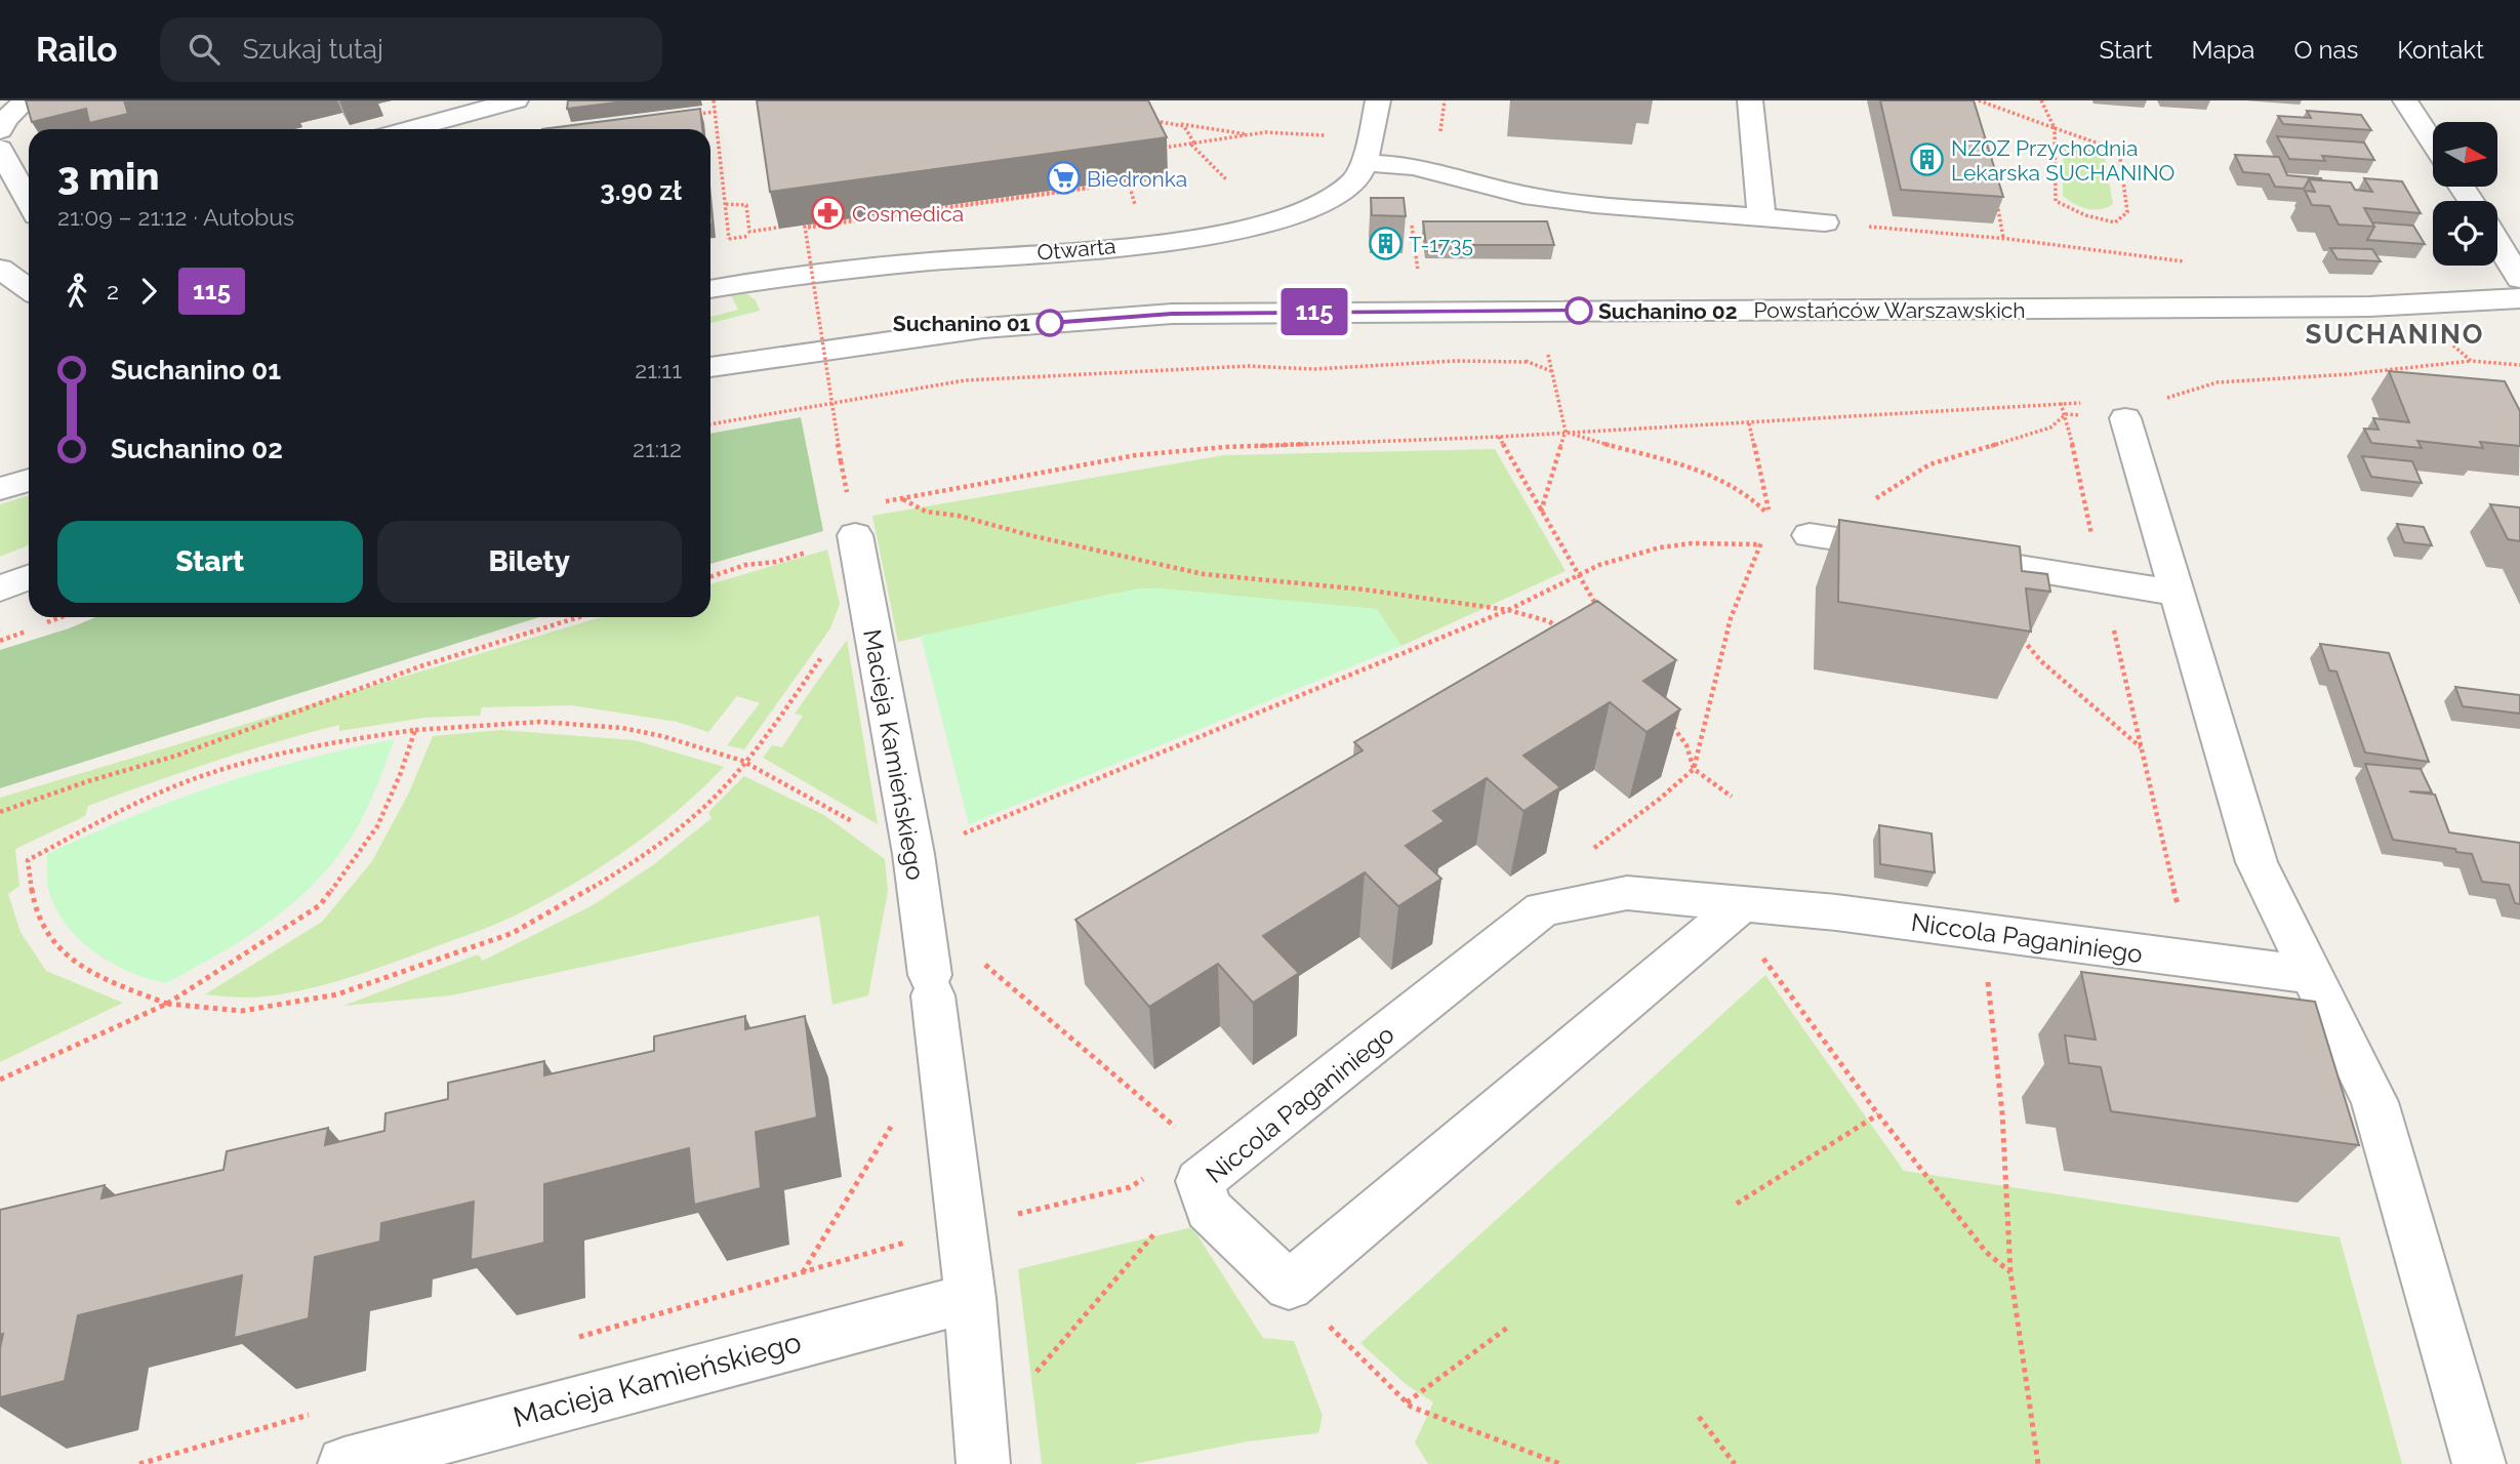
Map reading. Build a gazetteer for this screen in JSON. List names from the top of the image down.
{
  "streets": {
    "street": [
      "Otwarta",
      "Powstańców Warszawskich",
      "Macieja Kamieńskiego",
      "Niccola Paganiniego"
    ]
  },
  "districts": ["SUCHANINO"],
  "places": {
    "building": ["NZOZ Przychodnia Lekarska SUCHANINO", "T-1735"],
    "supermarket": ["Biedronka"],
    "pharmacy": ["Cosmedica"],
    "other": ["Suchanino 02", "Suchanino 01"]
  },
  "lines": ["bus line 115"],
  "north": "right",
  "page": {
    "header": "Railo",
    "search": "Szukaj tutaj",
    "nav": [
      "Start",
      "Mapa",
      "O nas",
      "Kontakt"
    ],
    "on_map": "115",
    "heading": ["3 min", "21:09 – 21:12 · Autobus", "3.90 zł"],
    "legs": ["2", "115"],
    "list": [
      {
        "name": "Suchanino 01",
        "value": "21:11"
      },
      {
        "name": "Suchanino 02",
        "value": "21:12"
      }
    ],
    "buttons": ["Start", "Bilety"]
  }
}
